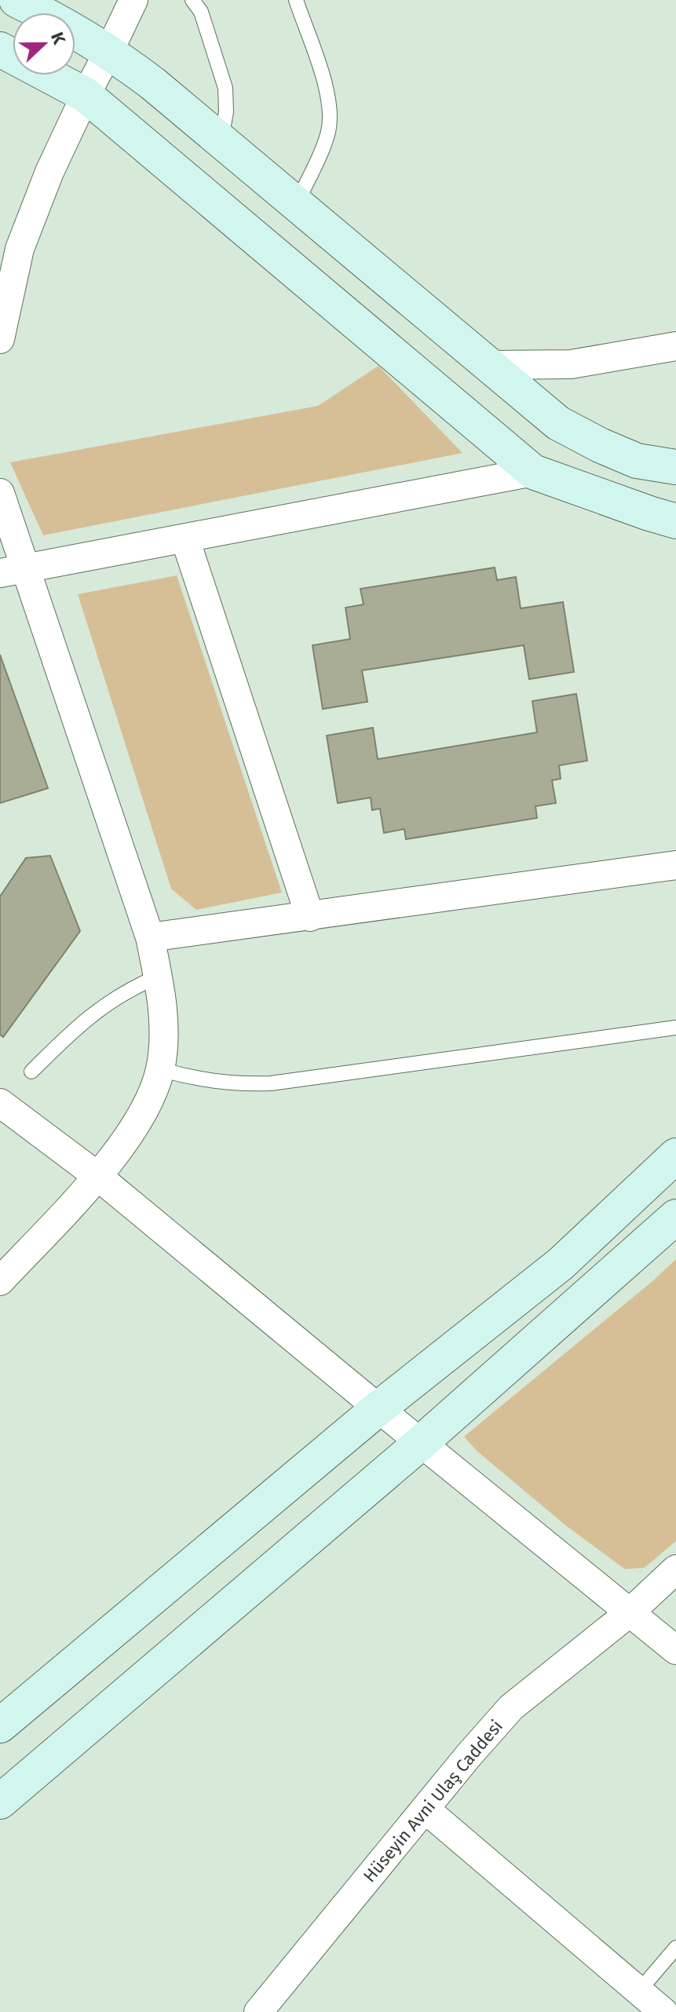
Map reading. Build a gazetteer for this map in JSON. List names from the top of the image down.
{
  "streets": {
    "street": ["Hüseyin Avni Ulaş Caddesi"]
  },
  "north": "right"
}
